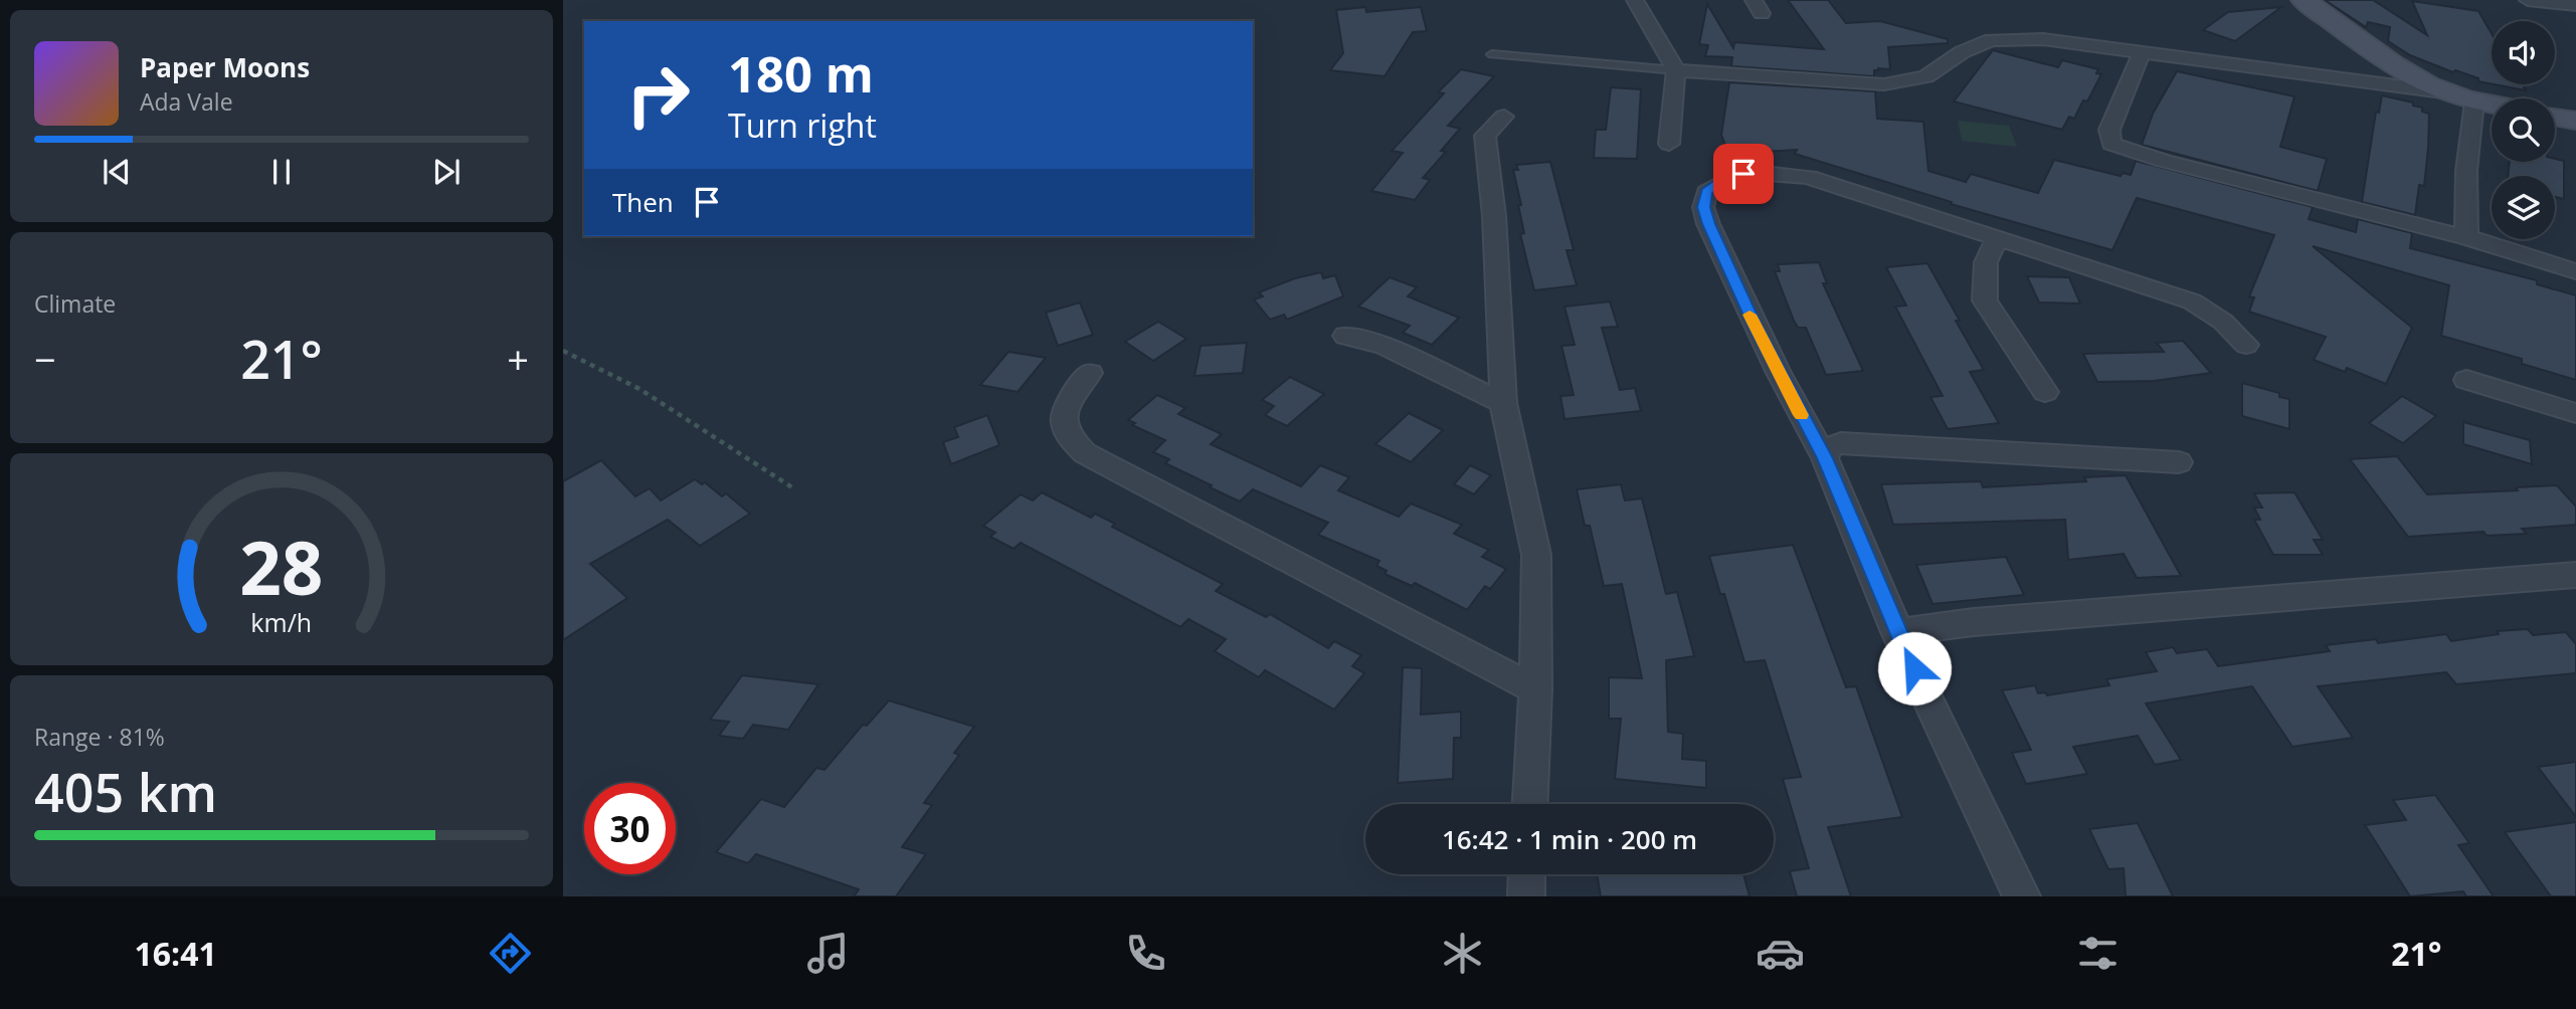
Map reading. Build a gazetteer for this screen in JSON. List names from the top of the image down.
{
  "page": {
    "turn": ["180 m", "Turn right"],
    "song": ["Paper Moons", "Ada Vale"],
    "then": "Then",
    "tile": [
      "Climate",
      ["Range · 81%", "405 km"]
    ],
    "heat": ["−", "21°", "+"],
    "limit": "30",
    "trip": "16:42 · 1 min · 200 m",
    "tabs": ["16:41", "21°"],
    "gauge": ["28", "km/h"]
  }
}
